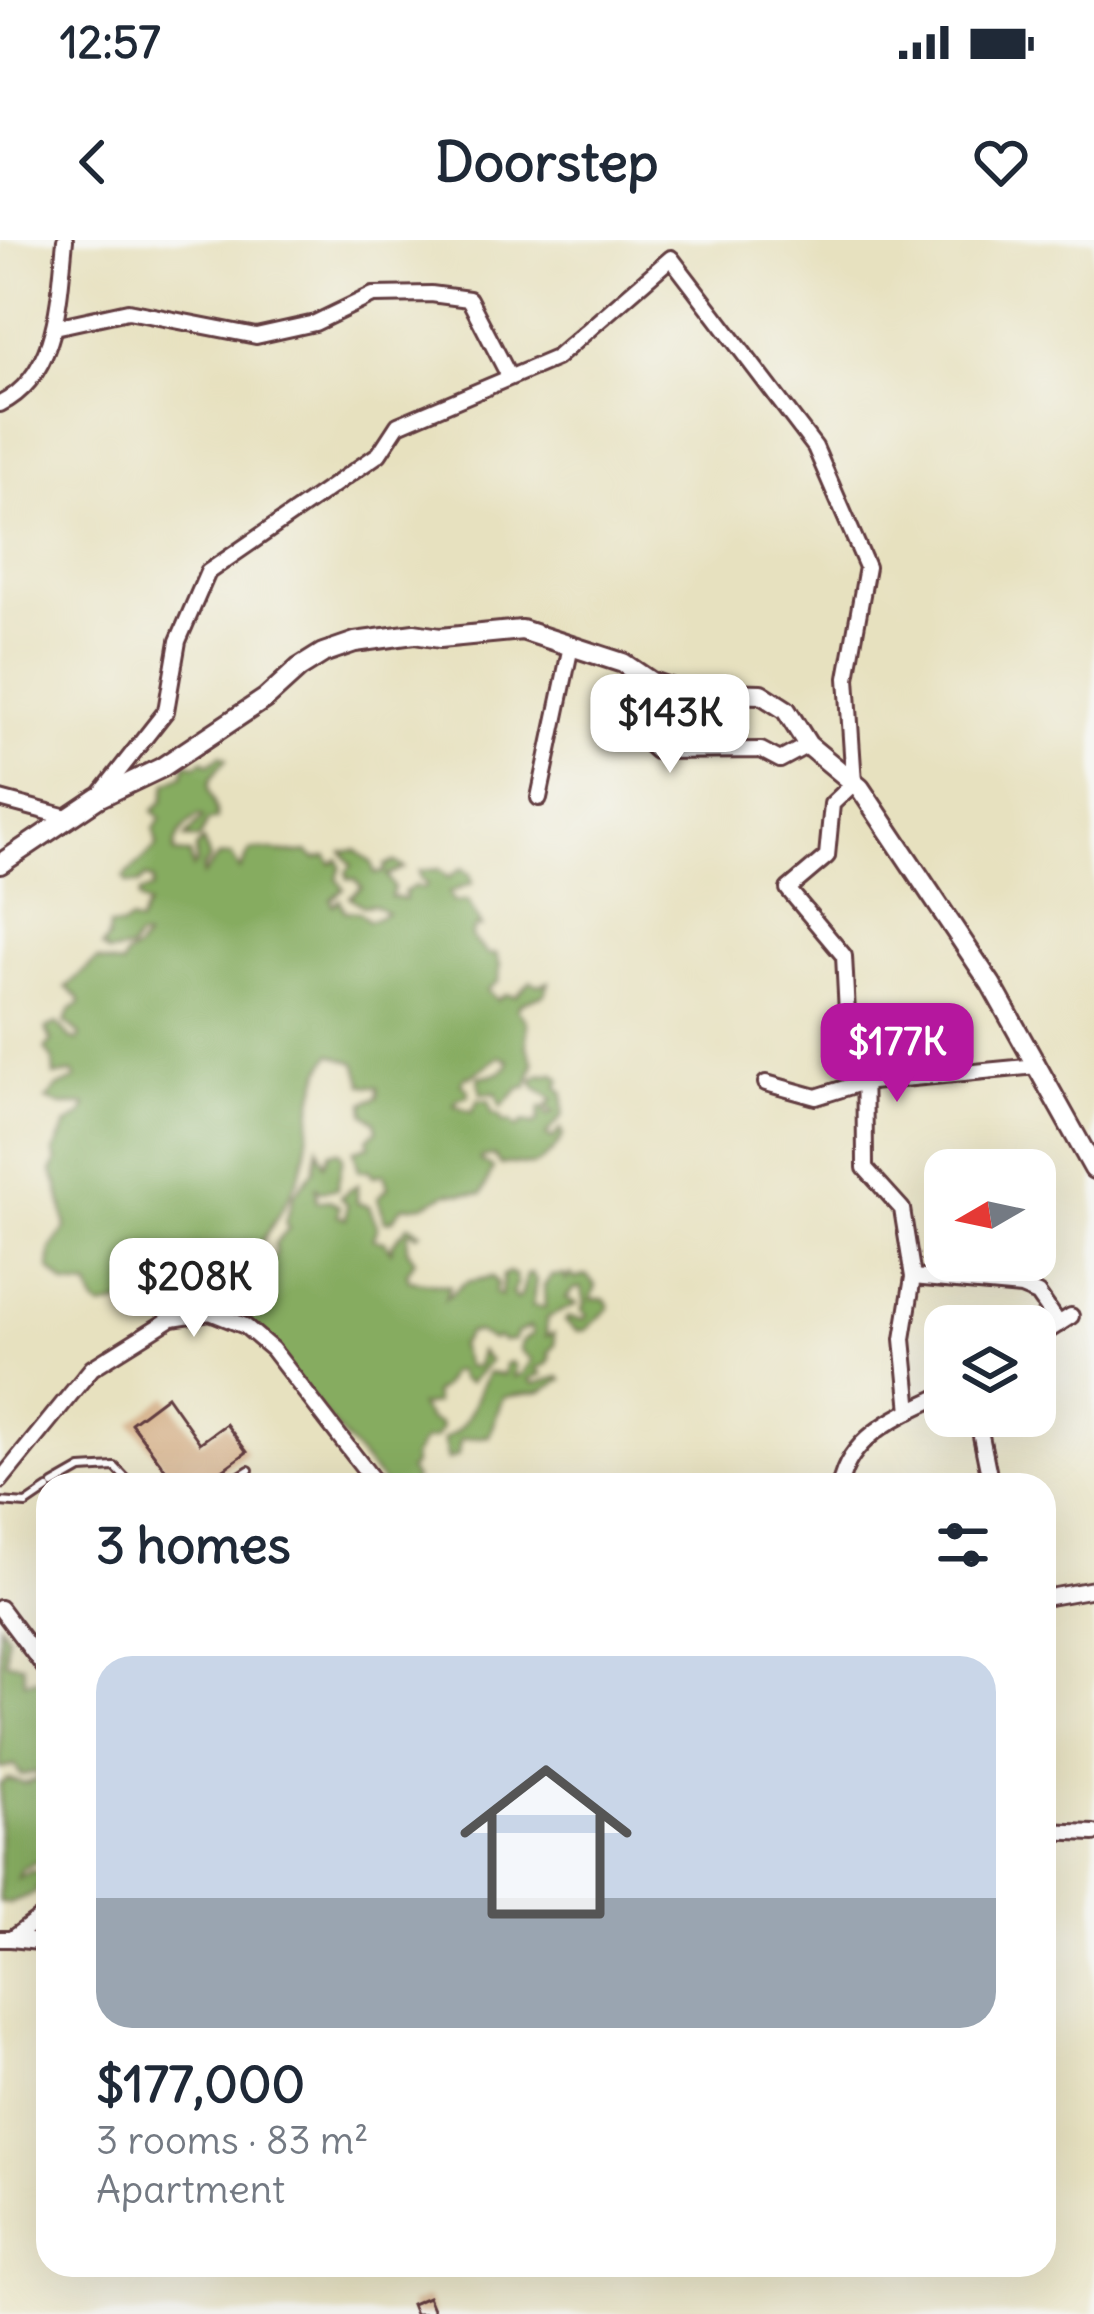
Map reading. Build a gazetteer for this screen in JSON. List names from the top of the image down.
{
  "north": "left",
  "page": {
    "status": "12:57",
    "header": "Doorstep",
    "price": ["$143K", "$177K", "$208K"],
    "heading": "3 homes",
    "list": [
      {
        "name": "$177,000",
        "note": "3 rooms · 83 m² · Apartment"
      }
    ]
  }
}
